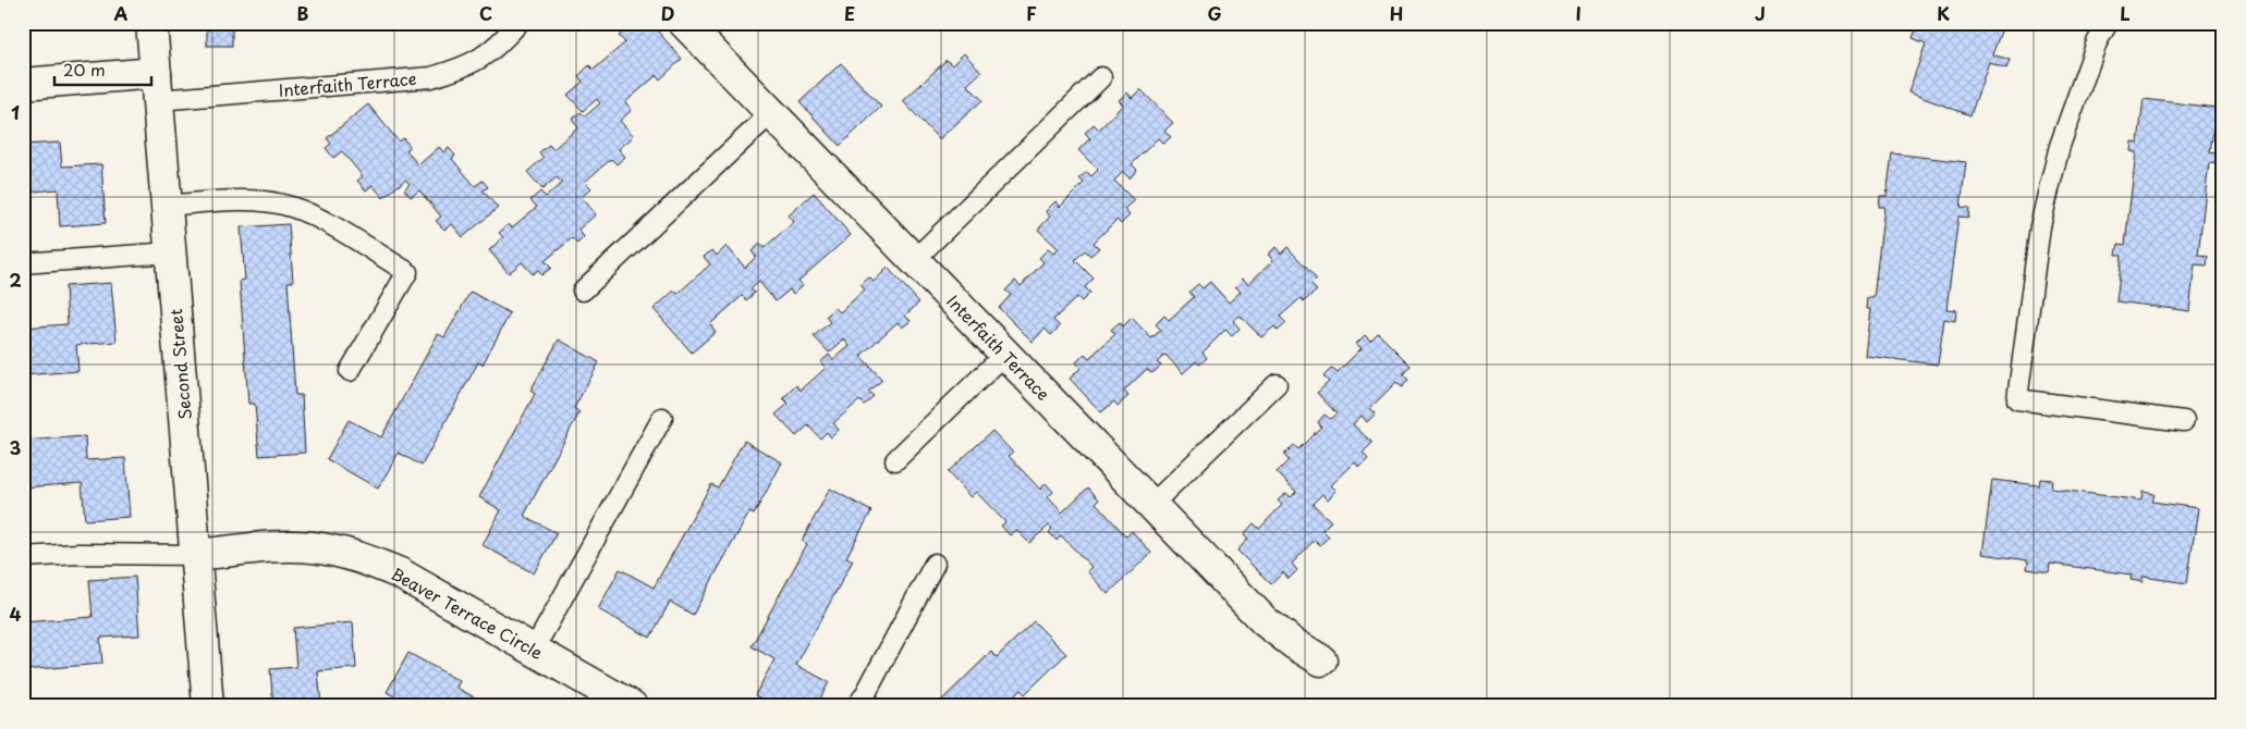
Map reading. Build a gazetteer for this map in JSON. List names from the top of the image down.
{
  "streets": {
    "street": ["Interfaith Terrace", "Second Street", "Beaver Terrace Circle"]
  },
  "crossings": [
    ["Interfaith Terrace", "Second Street"],
    ["Second Street", "Beaver Terrace Circle"]
  ],
  "scale_bar": "20 m",
  "grid": {
    "columns": [
      "A",
      "B",
      "C",
      "D",
      "E",
      "F",
      "G",
      "H",
      "I",
      "J",
      "K",
      "L"
    ],
    "rows": [
      "1",
      "2",
      "3",
      "4"
    ]
  }
}
